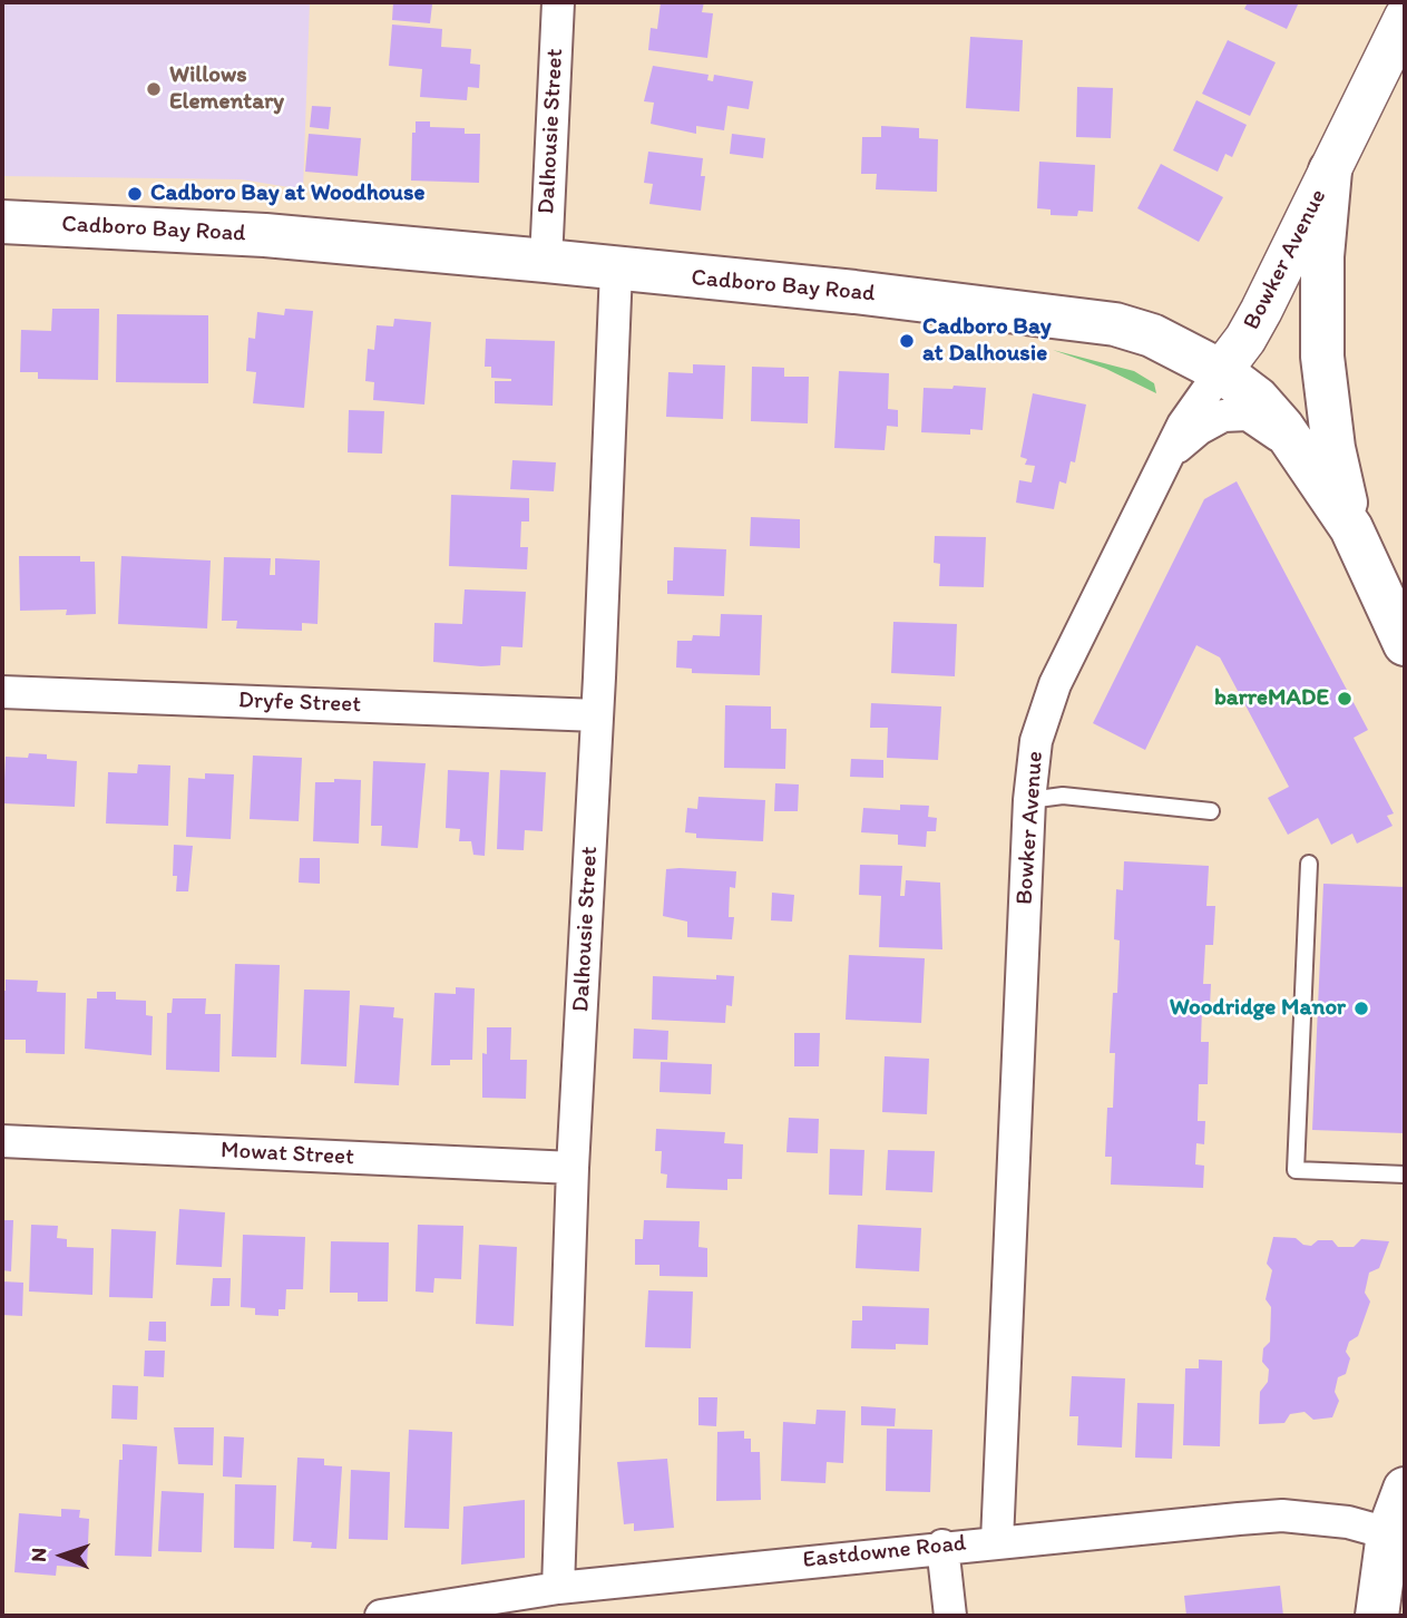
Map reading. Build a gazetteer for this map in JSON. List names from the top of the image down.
{
  "streets": {
    "main road": ["Cadboro Bay Road"],
    "street": [
      "Dalhousie Street",
      "Bowker Avenue",
      "Dryfe Street",
      "Mowat Street",
      "Eastdowne Road"
    ]
  },
  "crossings": [
    ["Dalhousie Street", "Cadboro Bay Road"],
    ["Dalhousie Street", "Dryfe Street"],
    ["Dalhousie Street", "Mowat Street"],
    ["Dalhousie Street", "Eastdowne Road"],
    ["Cadboro Bay Road", "Bowker Avenue"],
    ["Bowker Avenue", "Eastdowne Road"]
  ],
  "places": [
    "Willows Elementary",
    "Cadboro Bay at Woodhouse",
    "Cadboro Bay at Dalhousie",
    "barreMADE",
    "Woodridge Manor"
  ],
  "north": "left"
}
